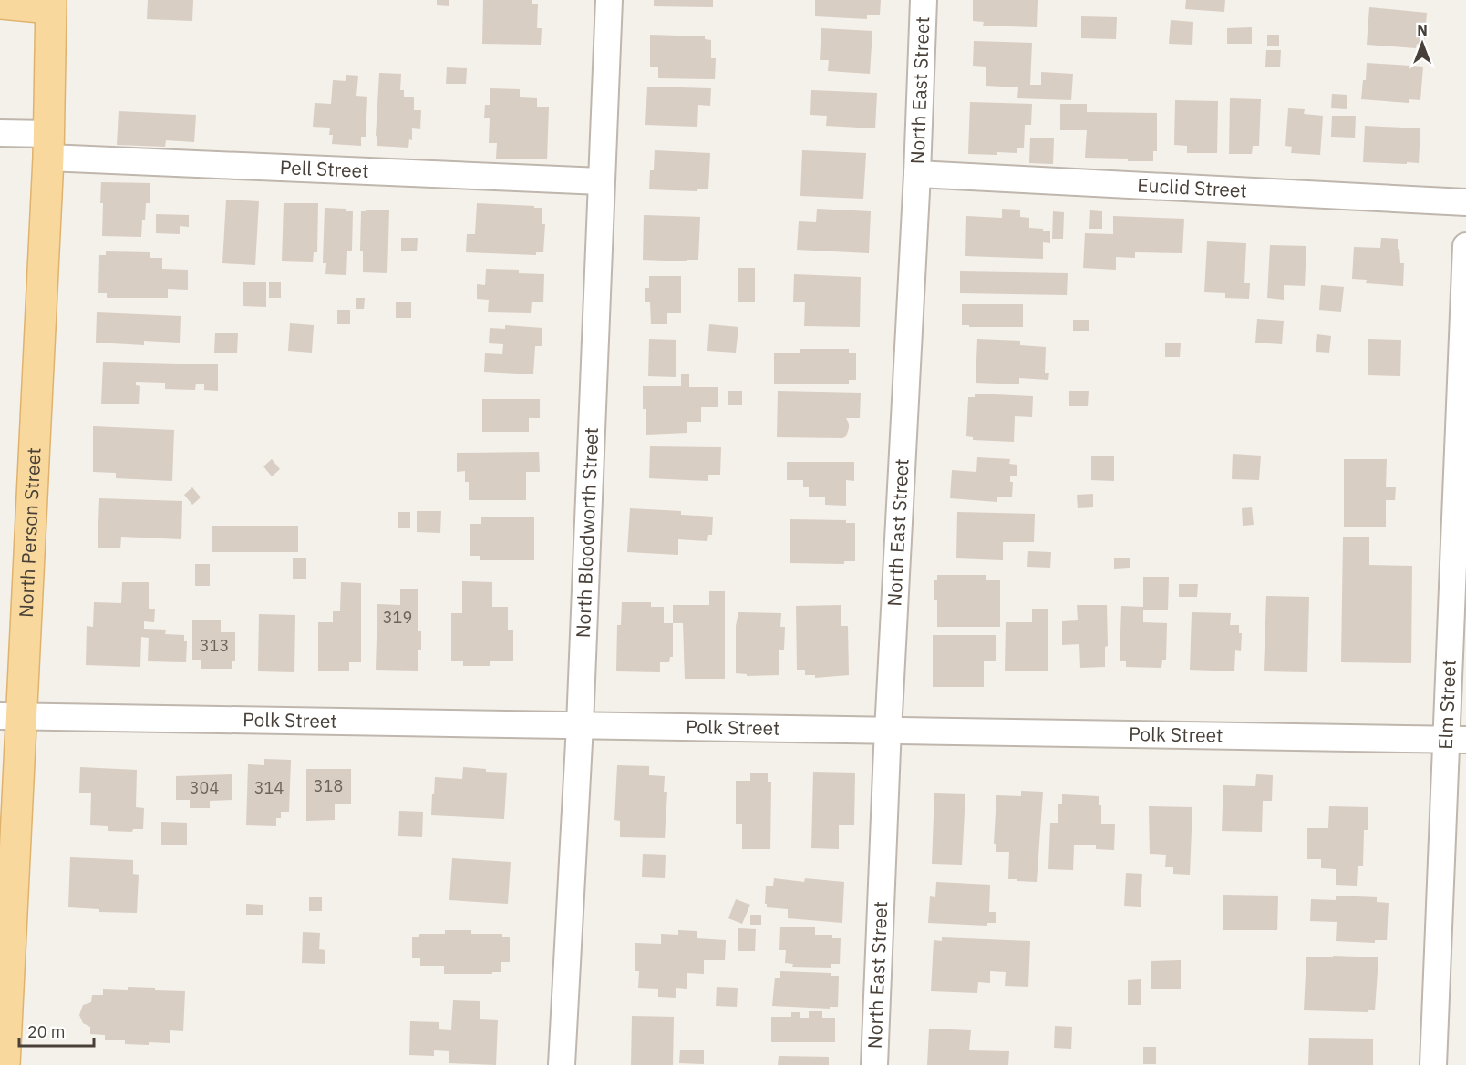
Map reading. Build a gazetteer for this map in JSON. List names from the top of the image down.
{
  "streets": {
    "main road": ["North Person Street"],
    "street": [
      "North East Street",
      "Pell Street",
      "Euclid Street",
      "North Bloodworth Street",
      "Elm Street",
      "Polk Street"
    ]
  },
  "crossings": [
    ["North East Street", "Euclid Street"],
    ["North East Street", "Polk Street"],
    ["Pell Street", "North Person Street"],
    ["Pell Street", "North Bloodworth Street"],
    ["North Person Street", "Polk Street"],
    ["North Bloodworth Street", "Polk Street"],
    ["Elm Street", "Polk Street"]
  ],
  "house_numbers": [
    "319",
    "313",
    "318",
    "304",
    "314"
  ],
  "scale_bar": "20 m",
  "north": "top"
}
